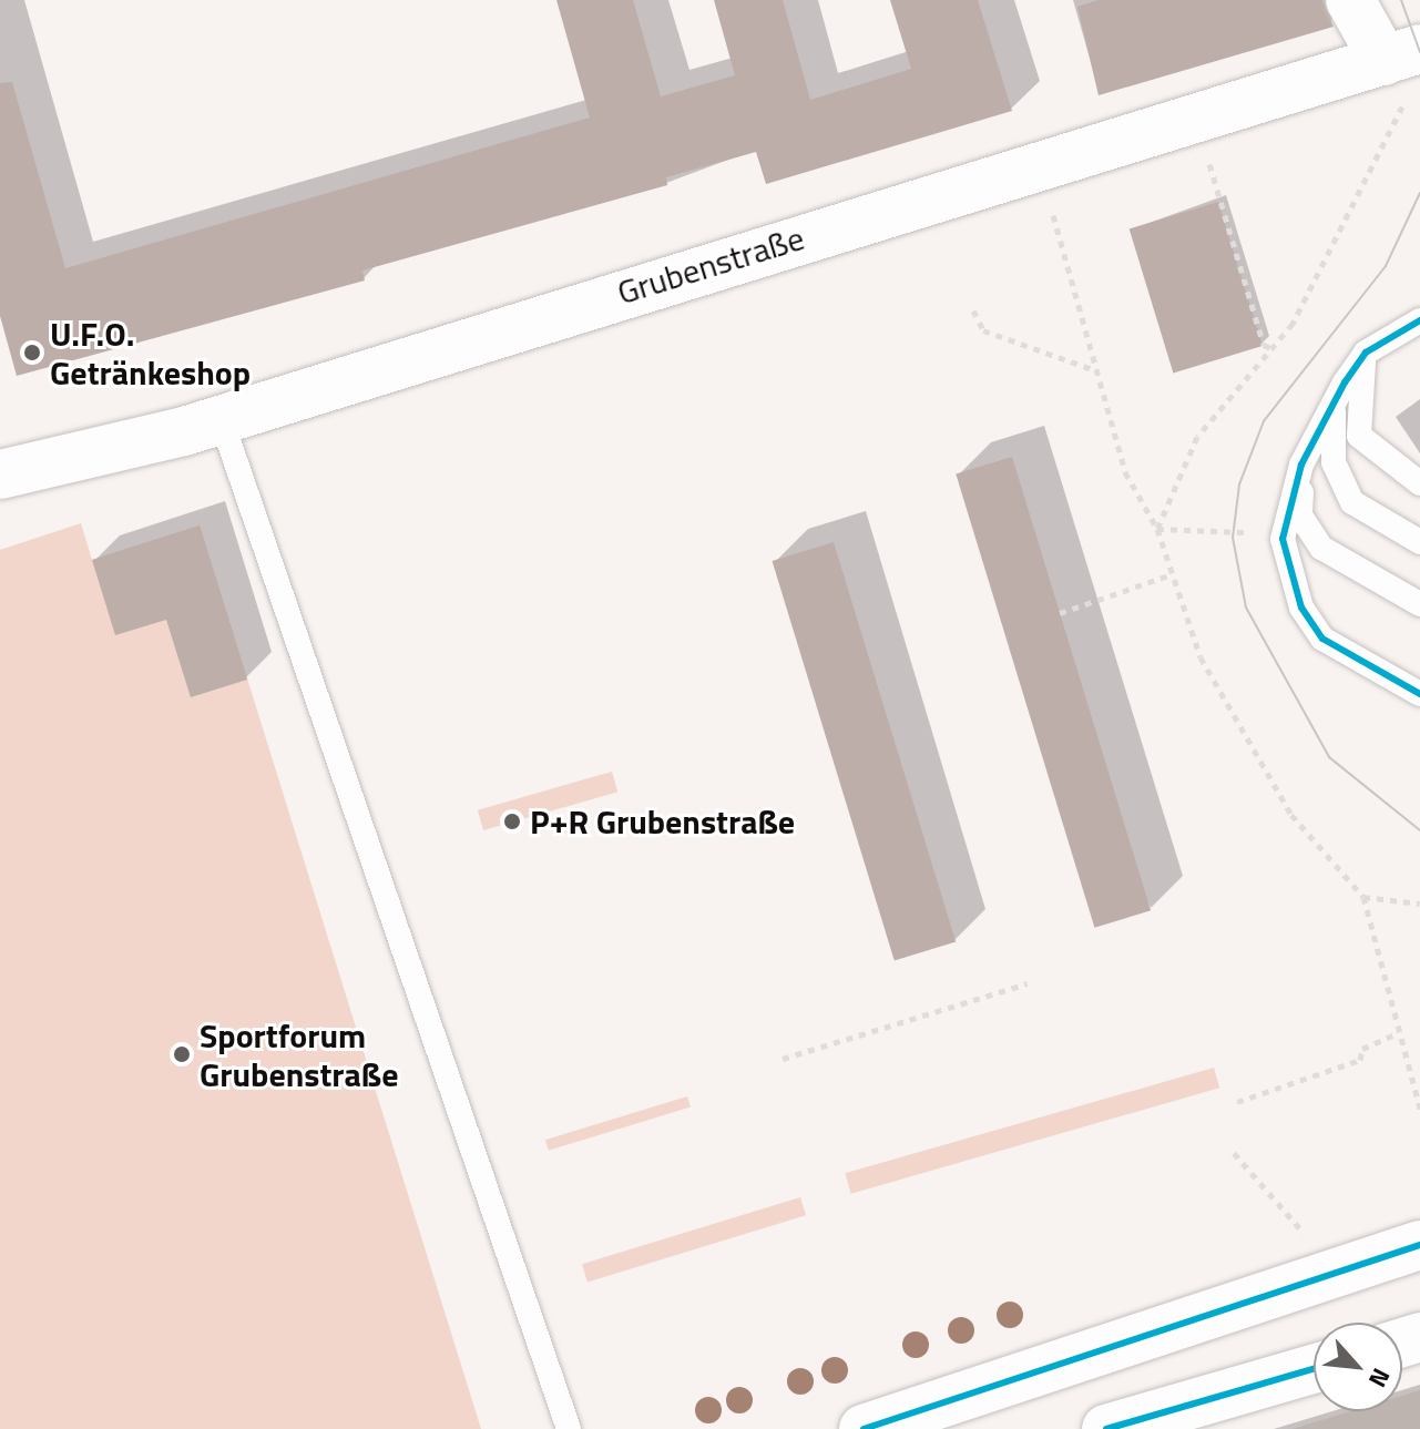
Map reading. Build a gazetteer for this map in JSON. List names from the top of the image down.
{
  "streets": {
    "street": ["Grubenstraße"]
  },
  "places": ["U.F.O. Getränkeshop", "P+R Grubenstraße", "Sportforum Grubenstraße"],
  "north": "bottom right"
}
